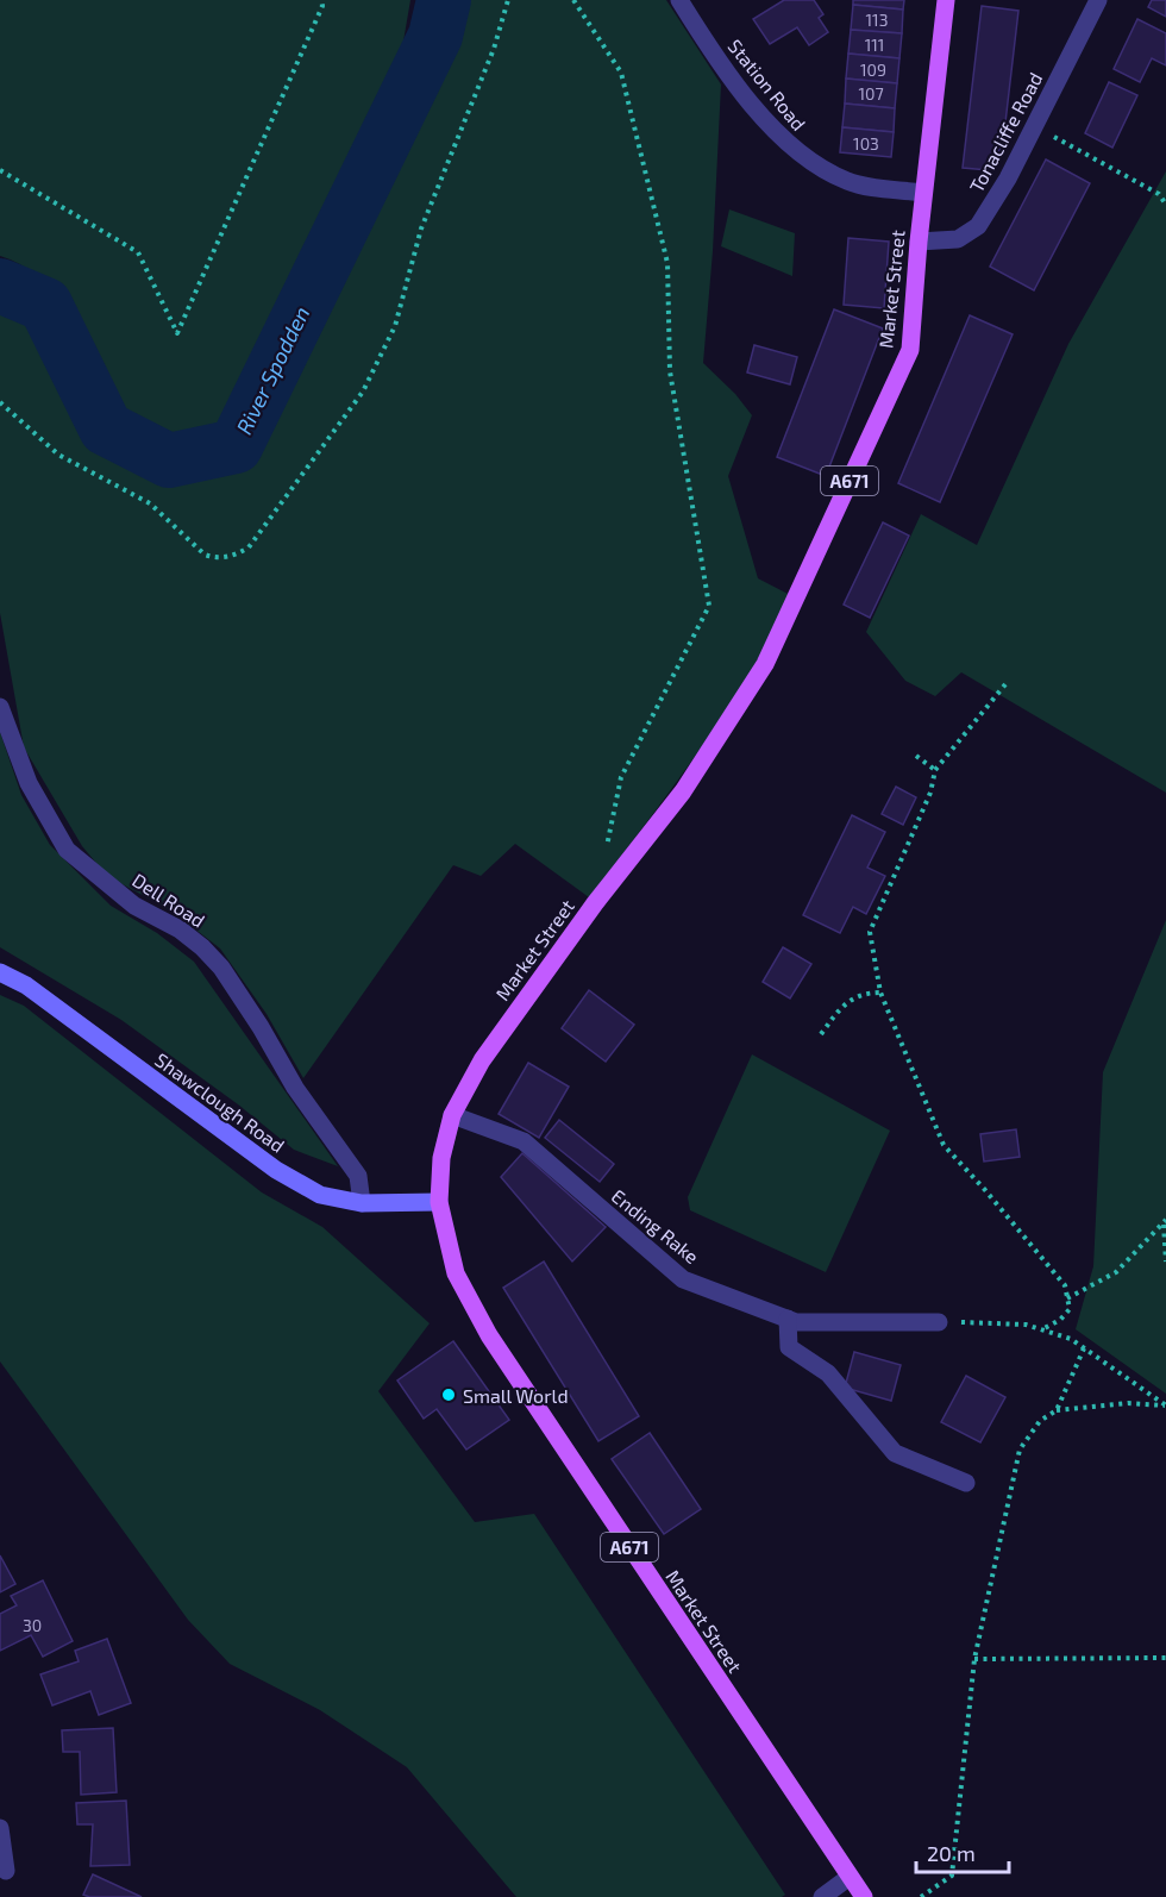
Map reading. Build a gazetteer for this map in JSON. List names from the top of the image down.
{
  "streets": {
    "main road": ["Market Street", "A671", "Shawclough Road"],
    "street": [
      "Station Road",
      "Tonacliffe Road",
      "Dell Road",
      "Ending Rake"
    ]
  },
  "crossings": [
    ["Station Road", "Market Street"],
    ["Tonacliffe Road", "Market Street"],
    ["Market Street", "A671"],
    ["Market Street", "Shawclough Road"],
    ["Market Street", "Ending Rake"],
    ["Dell Road", "Shawclough Road"]
  ],
  "water": ["River Spodden"],
  "places": ["Small World"],
  "house_numbers": [
    "113",
    "111",
    "109",
    "107",
    "103",
    "30"
  ],
  "scale_bar": "20 m"
}
